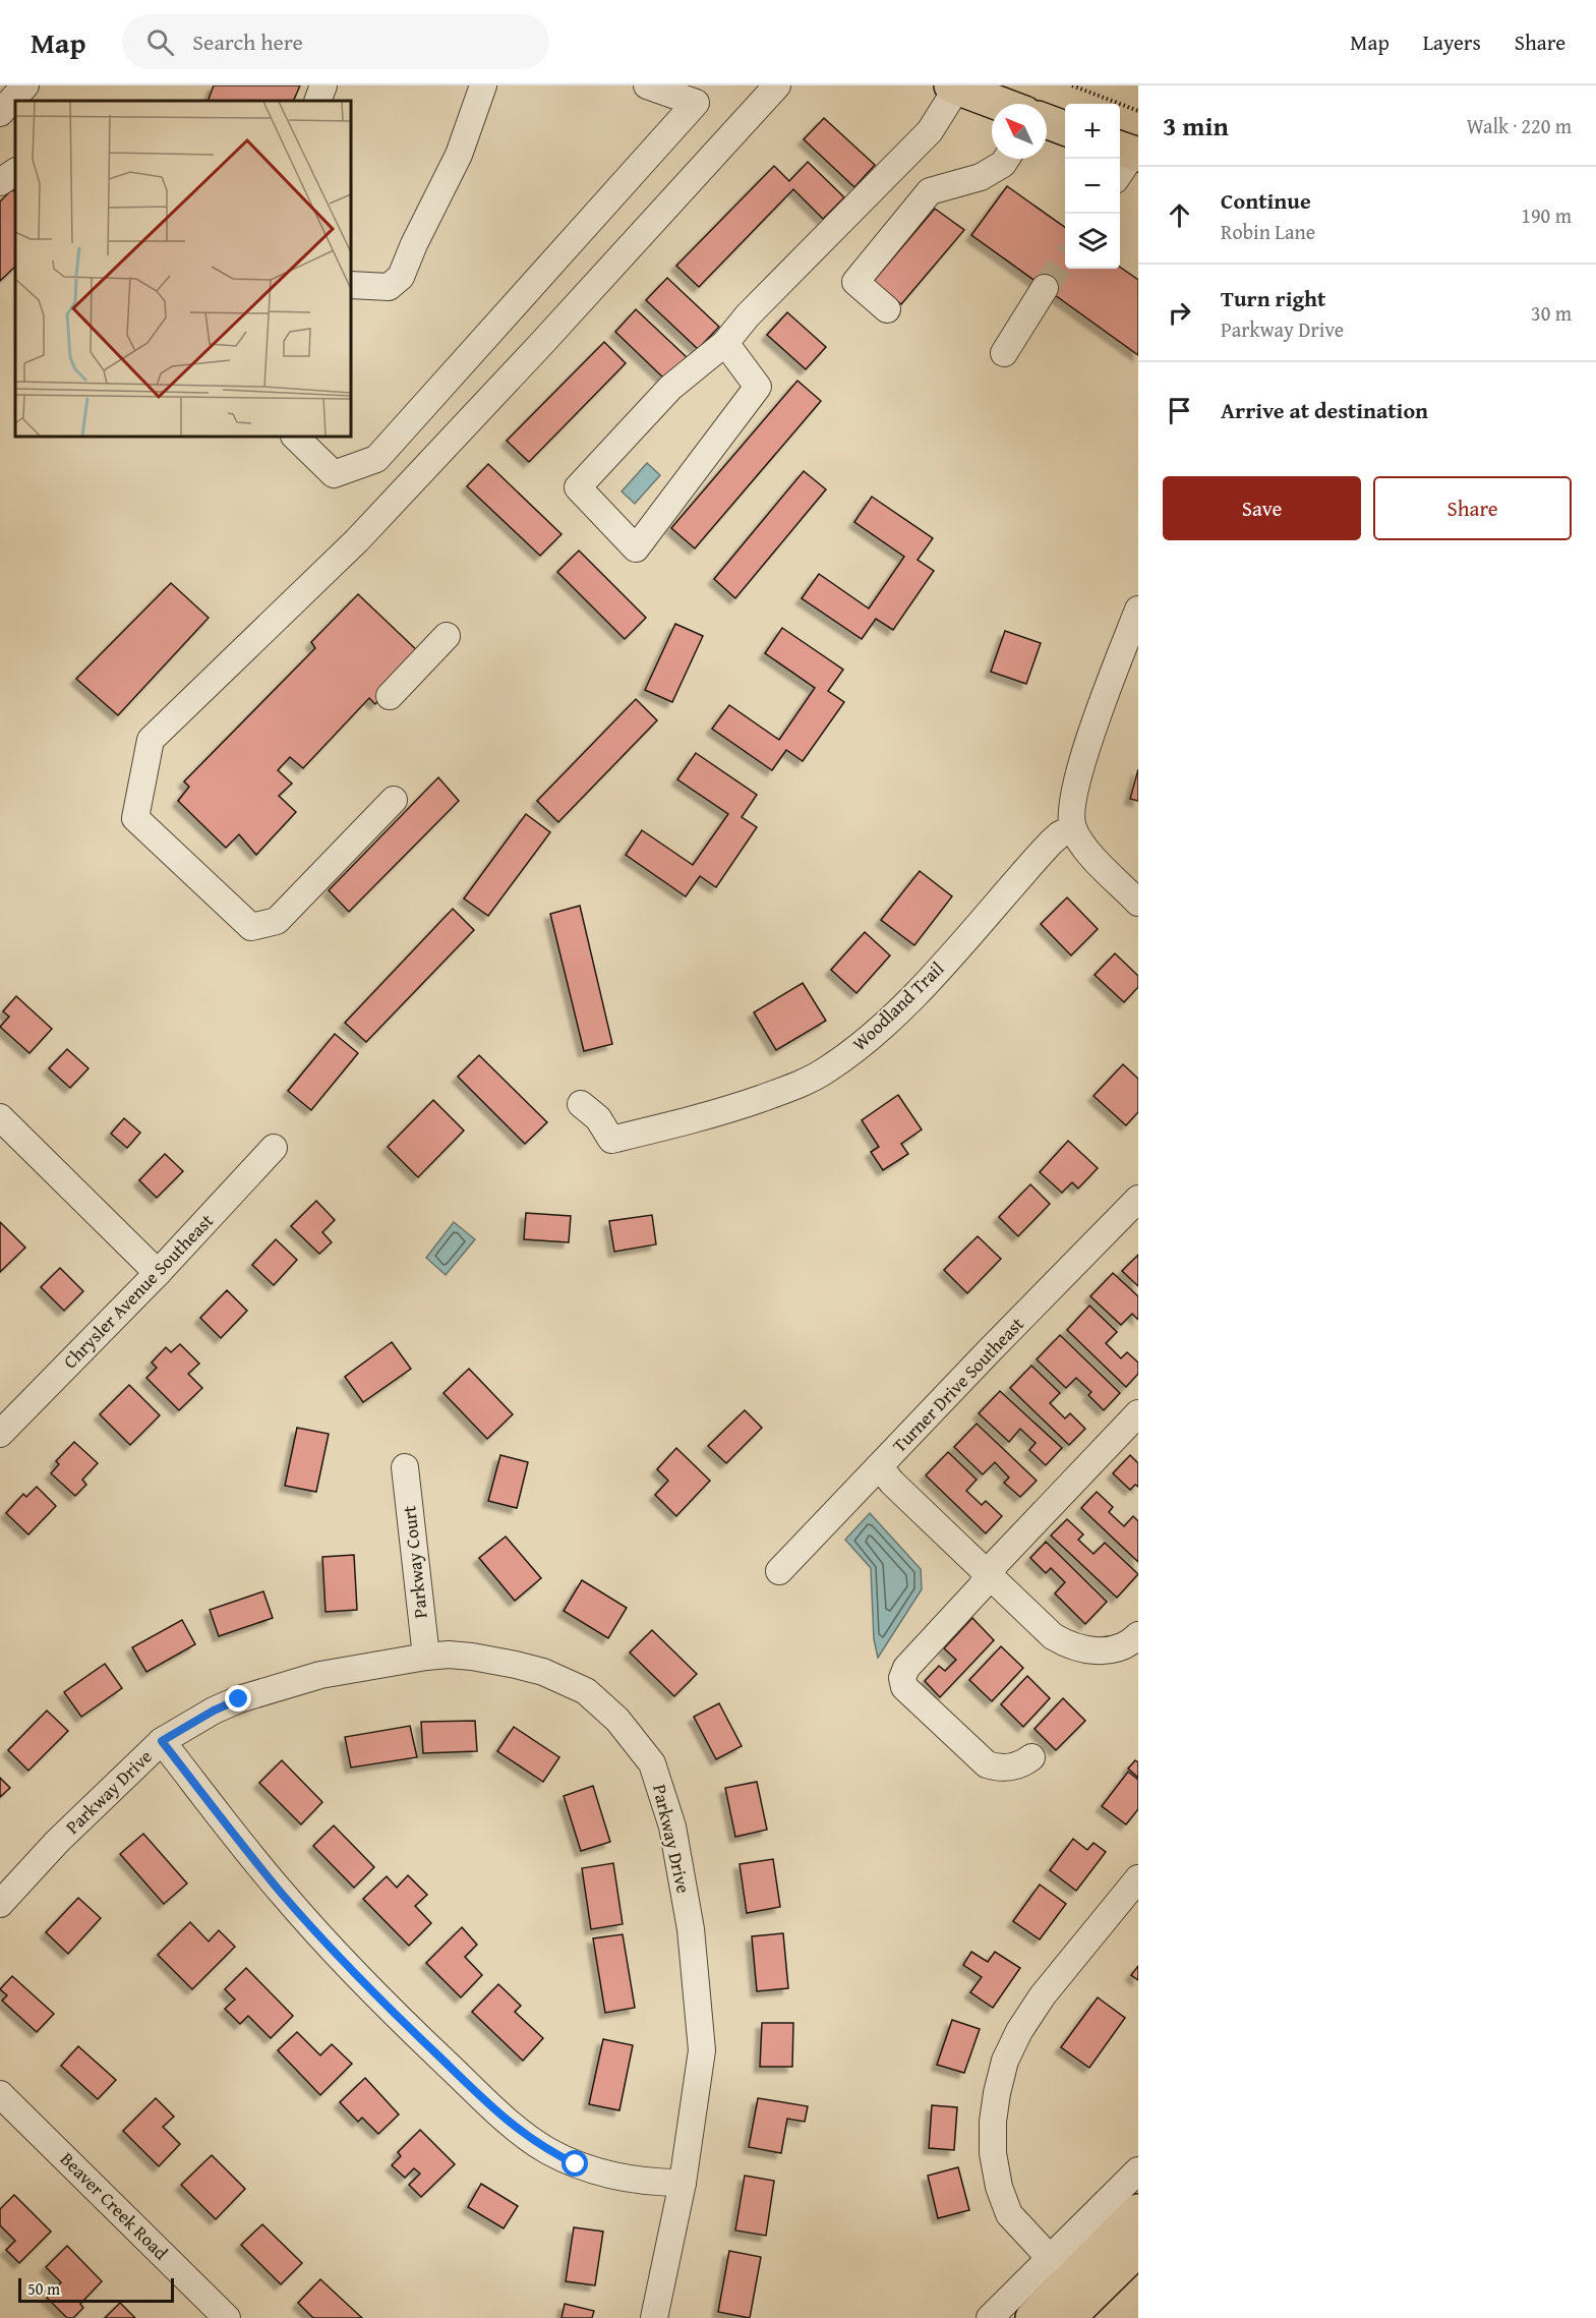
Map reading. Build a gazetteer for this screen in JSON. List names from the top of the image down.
{
  "streets": {
    "street": [
      "Woodland Trail",
      "Chrysler Avenue Southeast",
      "Turner Drive Southeast",
      "Parkway Court",
      "Parkway Drive",
      "Beaver Creek Road"
    ]
  },
  "crossings": [
    ["Parkway Court", "Parkway Drive"]
  ],
  "scale_bar": "50 m",
  "north": "top left",
  "page": {
    "header": "Map",
    "search": "Search here",
    "nav": ["Map", "Layers", "Share"],
    "heading": ["3 min", "Walk · 220 m"],
    "map_buttons": ["+", "−"],
    "list": [
      ["Continue", "Robin Lane", "190 m"],
      ["Turn right", "Parkway Drive", "30 m"],
      "Arrive at destination"
    ],
    "buttons": ["Save", "Share"],
    "scale": "50 m"
  }
}
